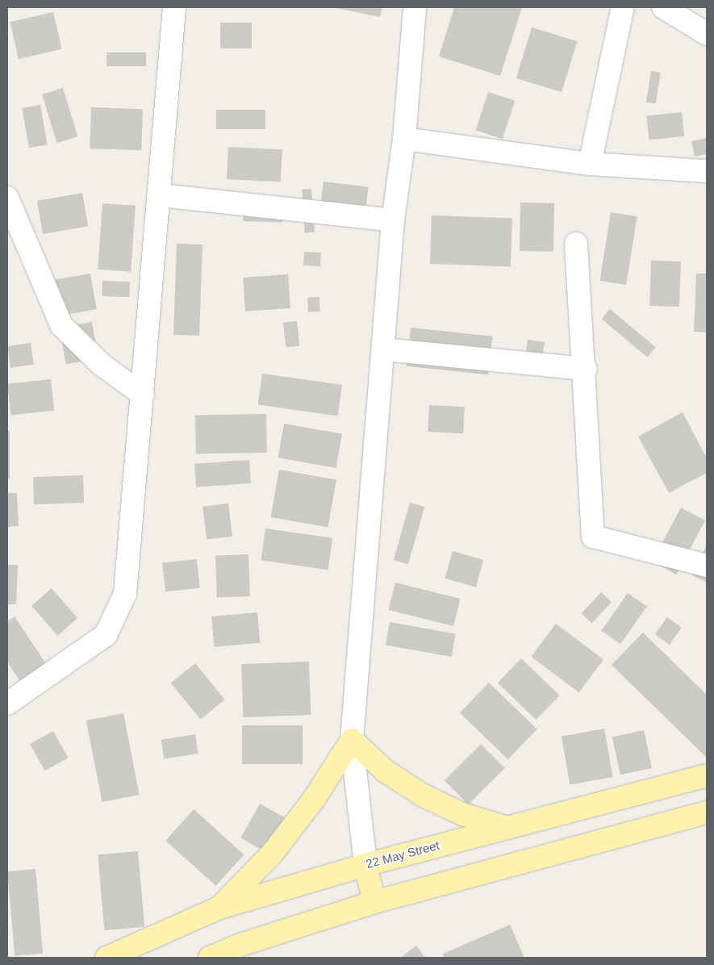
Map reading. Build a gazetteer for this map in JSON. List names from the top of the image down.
{
  "streets": {
    "main road": ["22 May Street"]
  }
}
